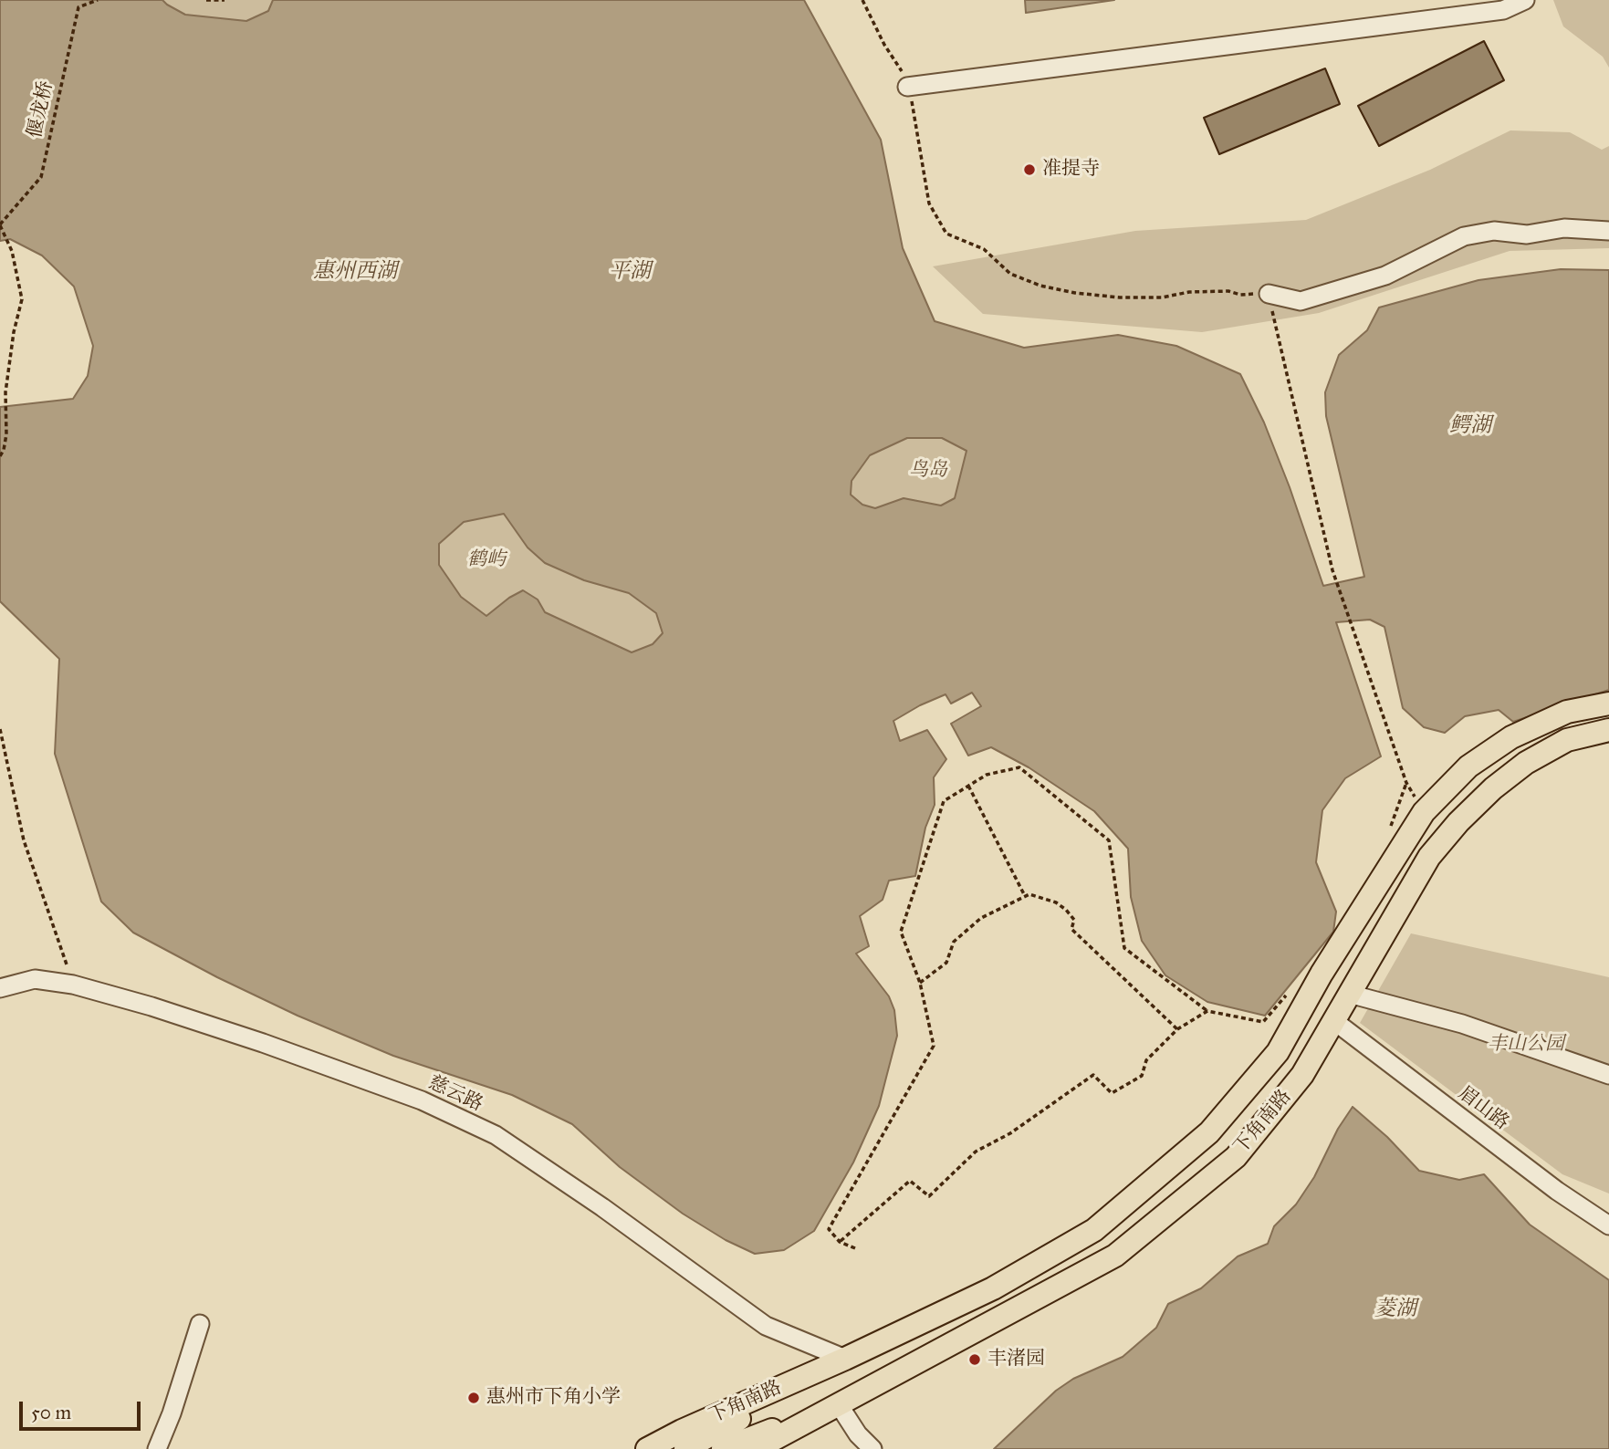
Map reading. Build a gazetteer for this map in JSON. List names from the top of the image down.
{
  "streets": {
    "main road": ["下角南路"],
    "street": ["慈云路", "眉山路"],
    "path": ["偃龙桥"]
  },
  "crossings": [
    ["慈云路", "下角南路"],
    ["眉山路", "下角南路"]
  ],
  "water": [
    "惠州西湖",
    "平湖",
    "鳄湖",
    "菱湖"
  ],
  "parks": ["鸟岛", "鹤屿", "丰山公园"],
  "places": ["准提寺", "丰渚园", "惠州市下角小学"],
  "scale_bar": "50 m"
}
